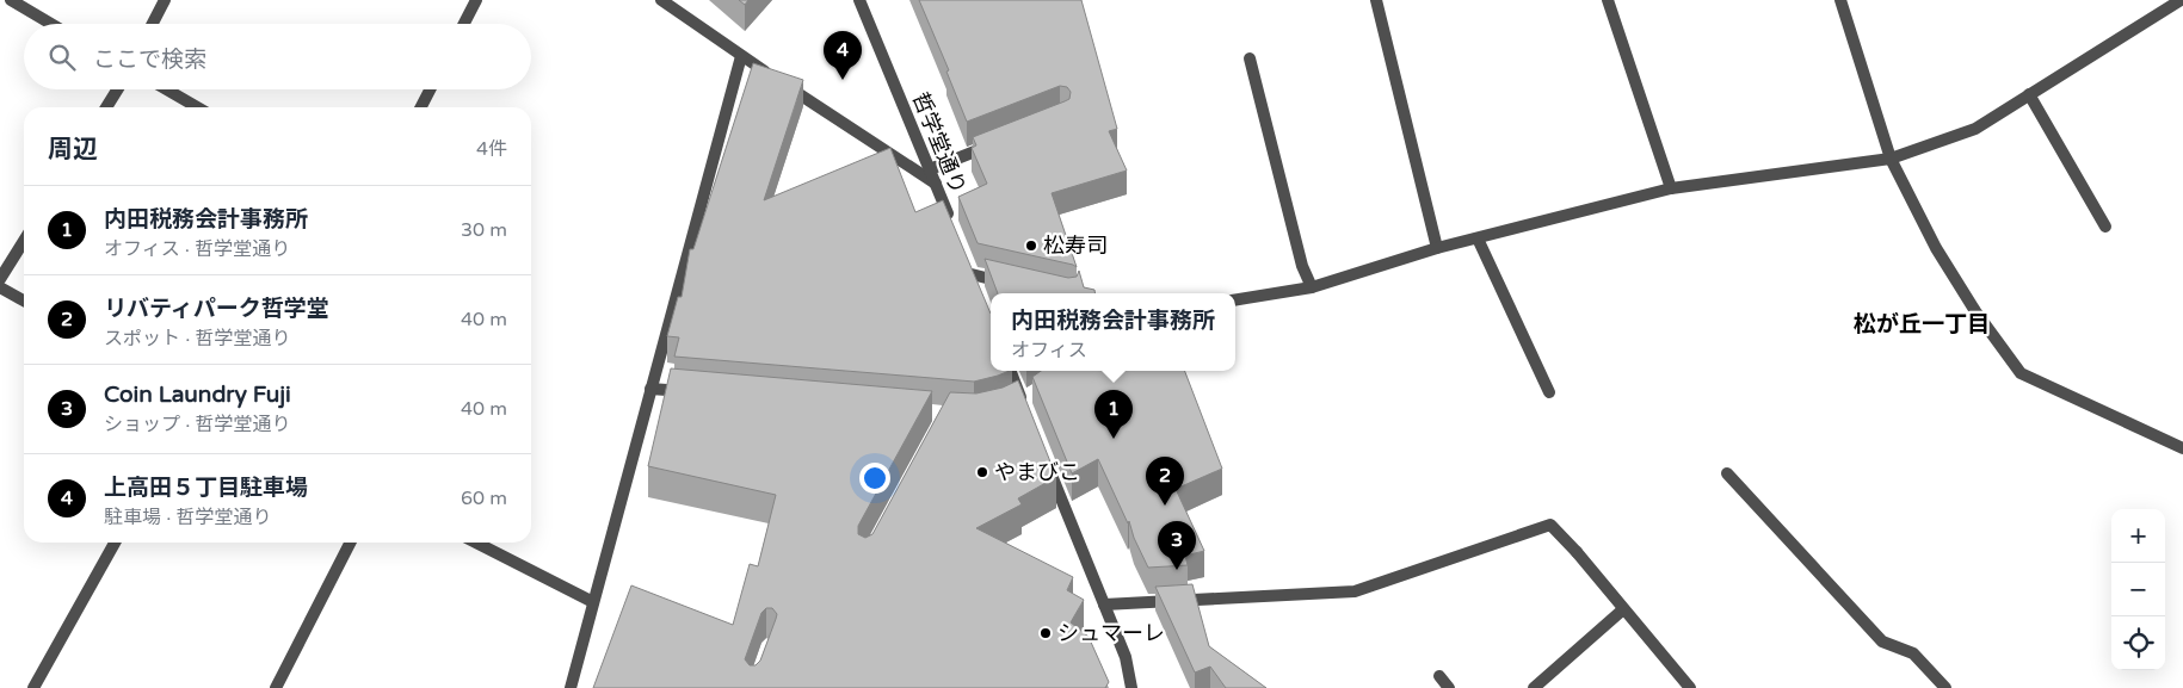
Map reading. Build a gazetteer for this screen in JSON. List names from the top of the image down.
{
  "streets": {
    "street": ["哲学堂通り"]
  },
  "districts": ["松が丘一丁目"],
  "places": ["松寿司", "やまびこ", "シュマーレ"],
  "page": {
    "search": "ここで検索",
    "pins": [
      "4",
      "1",
      "2",
      "3"
    ],
    "heading": ["周辺", "4件"],
    "list": [
      {
        "mark": "1",
        "name": "内田税務会計事務所",
        "note": "オフィス · 哲学堂通り",
        "value": "30 m"
      },
      {
        "mark": "2",
        "name": "リバティパーク哲学堂",
        "note": "スポット · 哲学堂通り",
        "value": "40 m"
      },
      {
        "mark": "3",
        "name": "Coin Laundry Fuji",
        "note": "ショップ · 哲学堂通り",
        "value": "40 m"
      },
      {
        "mark": "4",
        "name": "上高田５丁目駐車場",
        "note": "駐車場 · 哲学堂通り",
        "value": "60 m"
      }
    ],
    "popup": ["内田税務会計事務所", "オフィス"],
    "map_buttons": ["+", "−"]
  }
}
